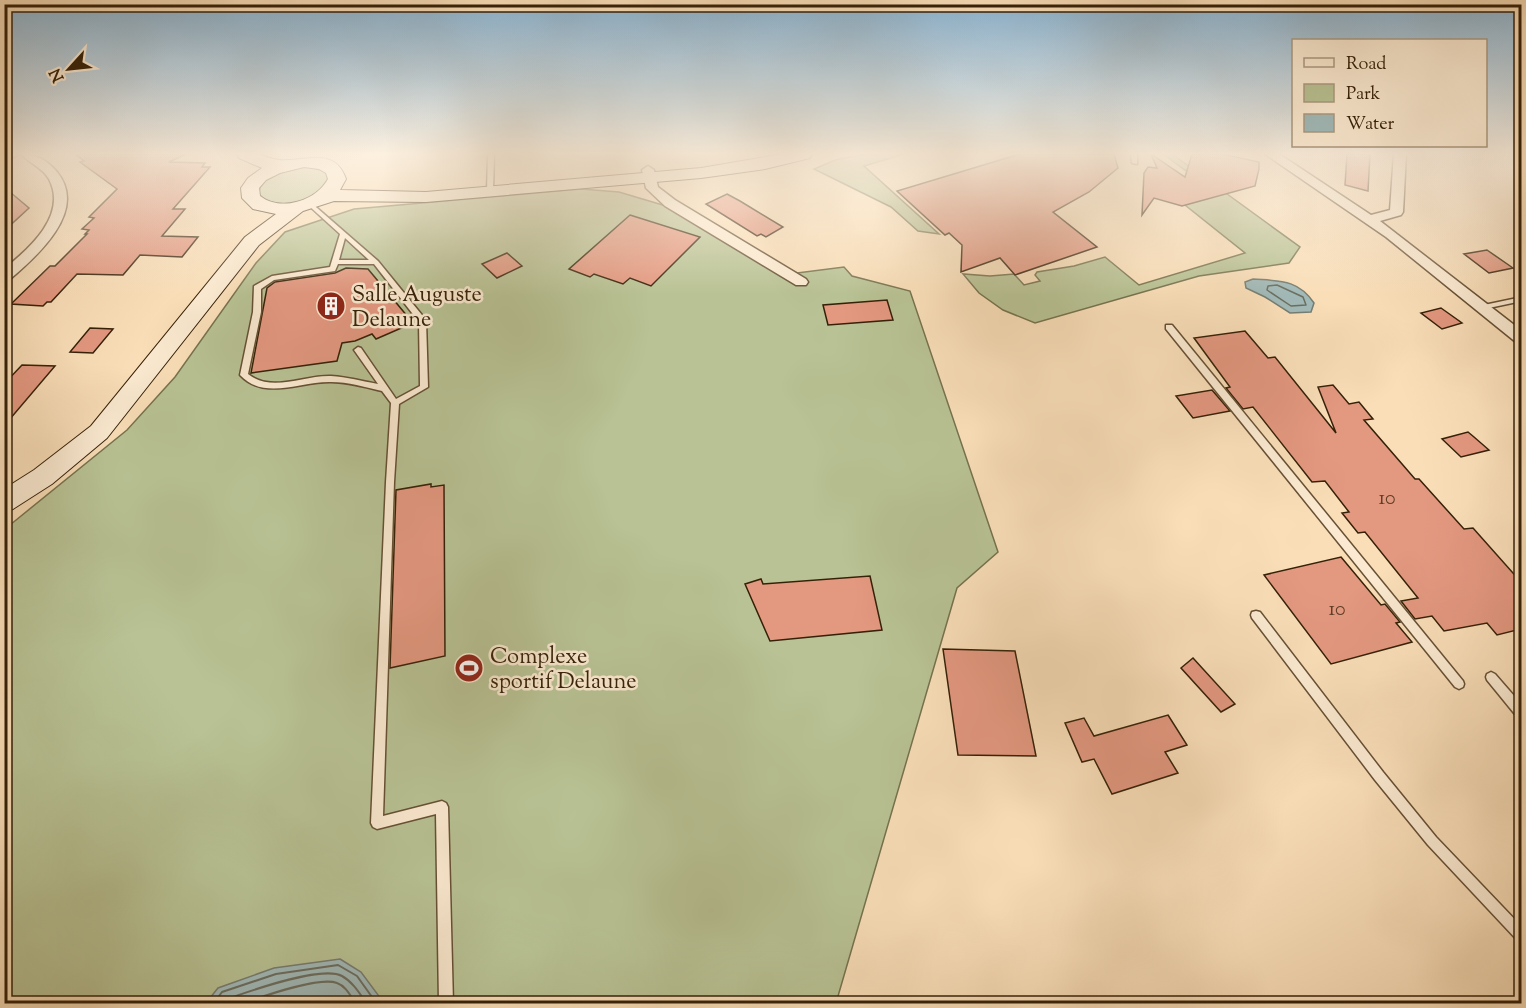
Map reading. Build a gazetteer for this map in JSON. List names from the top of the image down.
{
  "places": {
    "building": ["Salle Auguste Delaune"],
    "sports": ["Complexe sportif Delaune"]
  },
  "house_numbers": ["10", "10"],
  "legend": ["Road", "Park", "Water"],
  "north": "bottom left"
}
